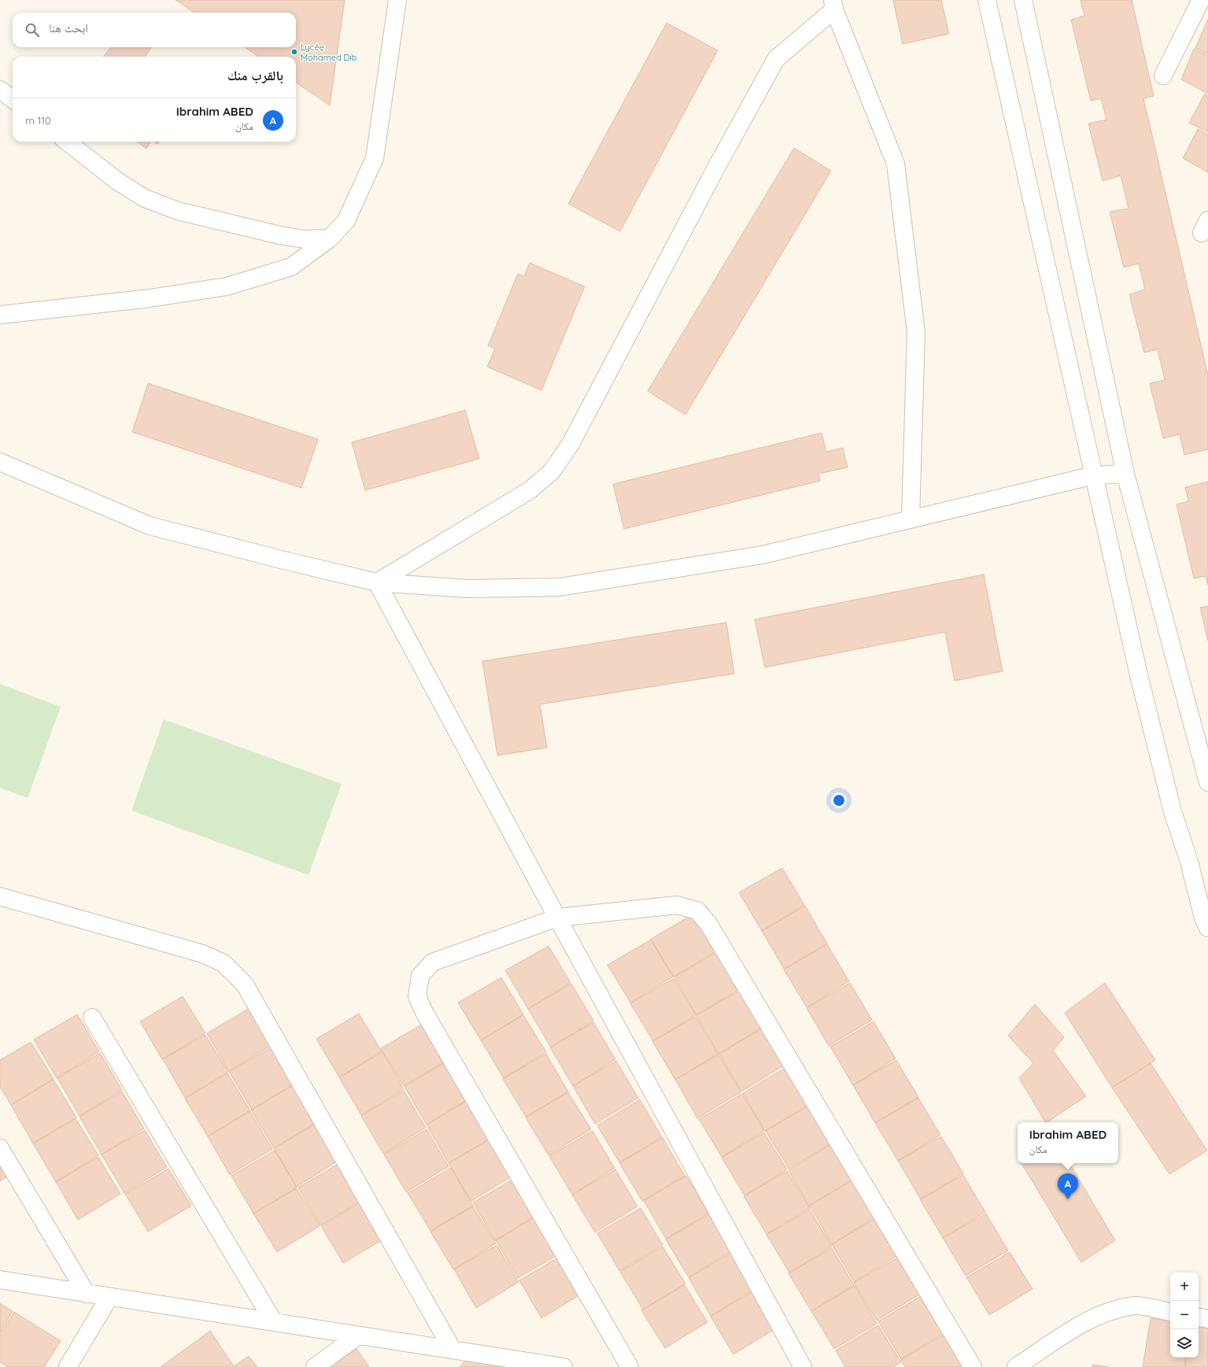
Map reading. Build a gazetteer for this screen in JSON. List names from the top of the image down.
{
  "places": ["Lycée Mohamed Dib"],
  "page": {
    "search": "ابحث هنا",
    "heading": "بالقرب منك",
    "list": [
      {
        "mark": "A",
        "name": "Ibrahim ABED",
        "note": "مكان",
        "value": "110 m"
      }
    ],
    "popup": ["Ibrahim ABED", "مكان"],
    "pins": "A",
    "map_buttons": ["+", "−"]
  }
}
